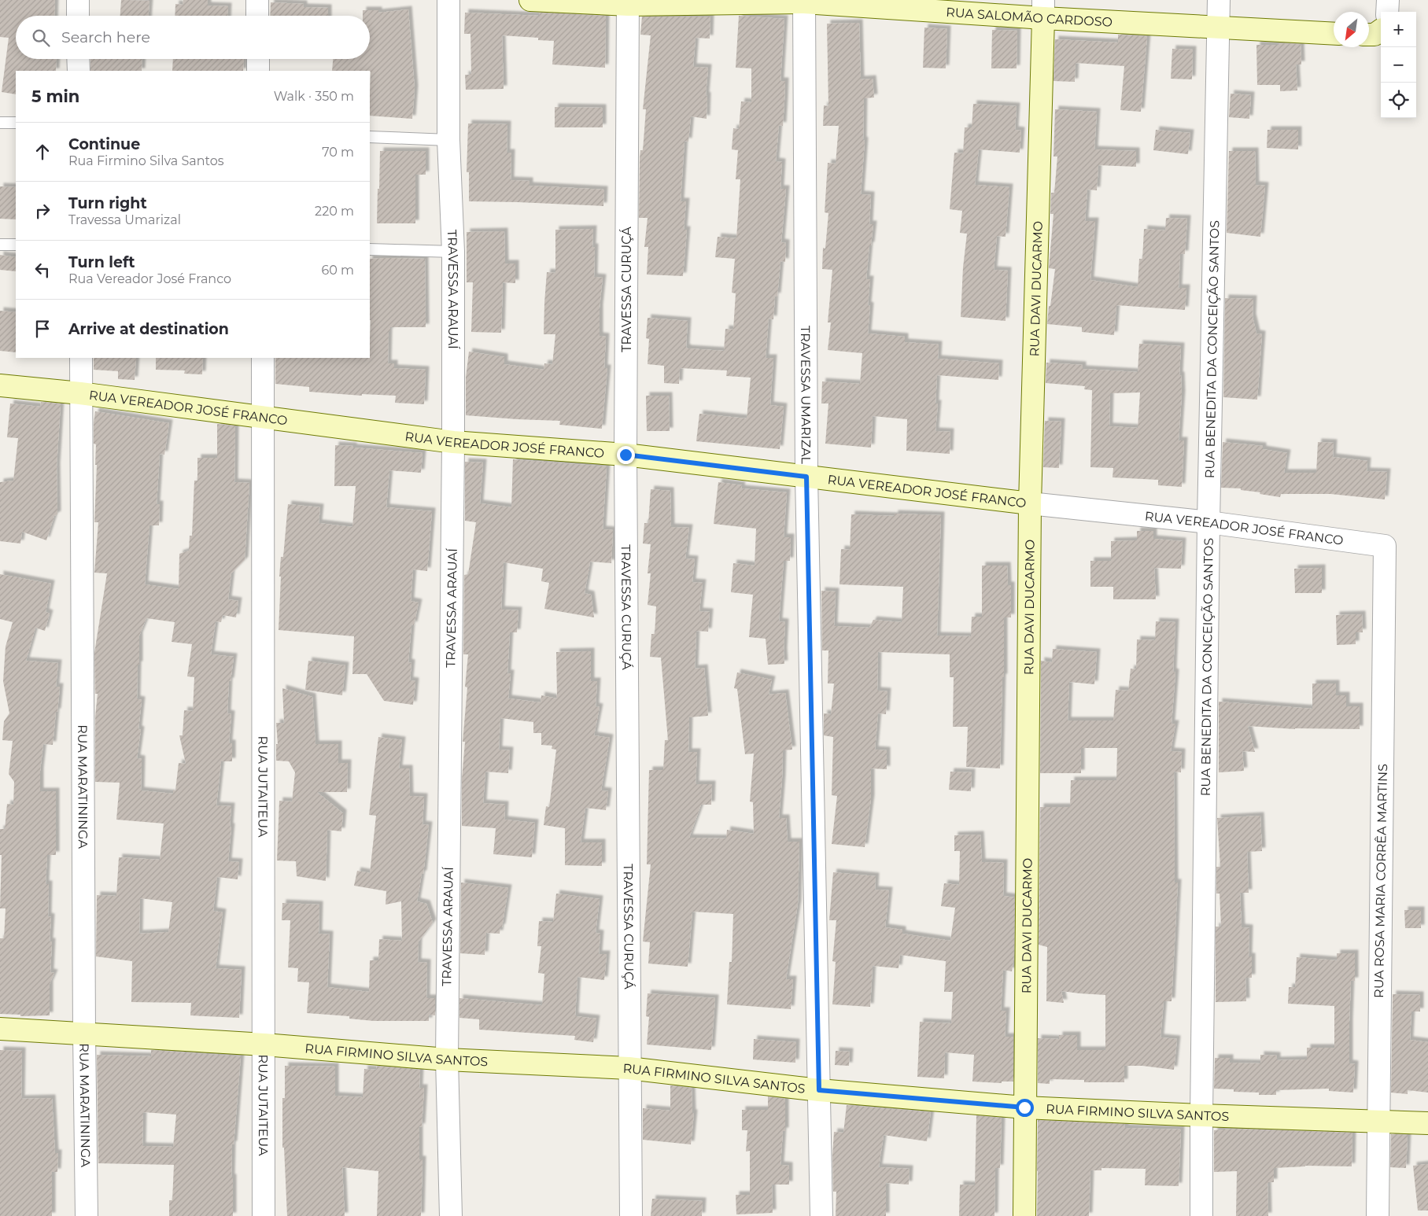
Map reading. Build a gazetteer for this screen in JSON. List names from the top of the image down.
{
  "streets": {
    "street": [
      "RUA SALOMÃO CARDOSO",
      "TRAVESSA ARAUAÍ",
      "TRAVESSA CURUÇÁ",
      "RUA DAVI DUCARMO",
      "RUA BENEDITA DA CONCEIÇÃO SANTOS",
      "TRAVESSA UMARIZAL",
      "RUA VEREADOR JOSÉ FRANCO",
      "RUA MARATININGA",
      "RUA JUTAITEUA",
      "RUA ROSA MARIA CORRÊA MARTINS",
      "RUA FIRMINO SILVA SANTOS"
    ]
  },
  "crossings": [
    ["RUA SALOMÃO CARDOSO", "TRAVESSA CURUÇÁ"],
    ["RUA SALOMÃO CARDOSO", "RUA DAVI DUCARMO"],
    ["RUA SALOMÃO CARDOSO", "RUA BENEDITA DA CONCEIÇÃO SANTOS"],
    ["RUA SALOMÃO CARDOSO", "TRAVESSA UMARIZAL"],
    ["TRAVESSA ARAUAÍ", "RUA VEREADOR JOSÉ FRANCO"],
    ["TRAVESSA ARAUAÍ", "RUA FIRMINO SILVA SANTOS"],
    ["TRAVESSA CURUÇÁ", "RUA VEREADOR JOSÉ FRANCO"],
    ["TRAVESSA CURUÇÁ", "RUA FIRMINO SILVA SANTOS"],
    ["RUA DAVI DUCARMO", "RUA VEREADOR JOSÉ FRANCO"],
    ["RUA DAVI DUCARMO", "RUA FIRMINO SILVA SANTOS"],
    ["RUA BENEDITA DA CONCEIÇÃO SANTOS", "RUA VEREADOR JOSÉ FRANCO"],
    ["RUA BENEDITA DA CONCEIÇÃO SANTOS", "RUA FIRMINO SILVA SANTOS"],
    ["TRAVESSA UMARIZAL", "RUA VEREADOR JOSÉ FRANCO"],
    ["TRAVESSA UMARIZAL", "RUA FIRMINO SILVA SANTOS"],
    ["RUA VEREADOR JOSÉ FRANCO", "RUA MARATININGA"],
    ["RUA VEREADOR JOSÉ FRANCO", "RUA JUTAITEUA"],
    ["RUA VEREADOR JOSÉ FRANCO", "RUA ROSA MARIA CORRÊA MARTINS"],
    ["RUA MARATININGA", "RUA FIRMINO SILVA SANTOS"],
    ["RUA JUTAITEUA", "RUA FIRMINO SILVA SANTOS"],
    ["RUA ROSA MARIA CORRÊA MARTINS", "RUA FIRMINO SILVA SANTOS"]
  ],
  "north": "bottom left",
  "page": {
    "map_buttons": ["+", "−"],
    "search": "Search here",
    "heading": ["5 min", "Walk · 350 m"],
    "list": [
      ["Continue", "Rua Firmino Silva Santos", "70 m"],
      ["Turn right", "Travessa Umarizal", "220 m"],
      ["Turn left", "Rua Vereador José Franco", "60 m"],
      "Arrive at destination"
    ]
  }
}
